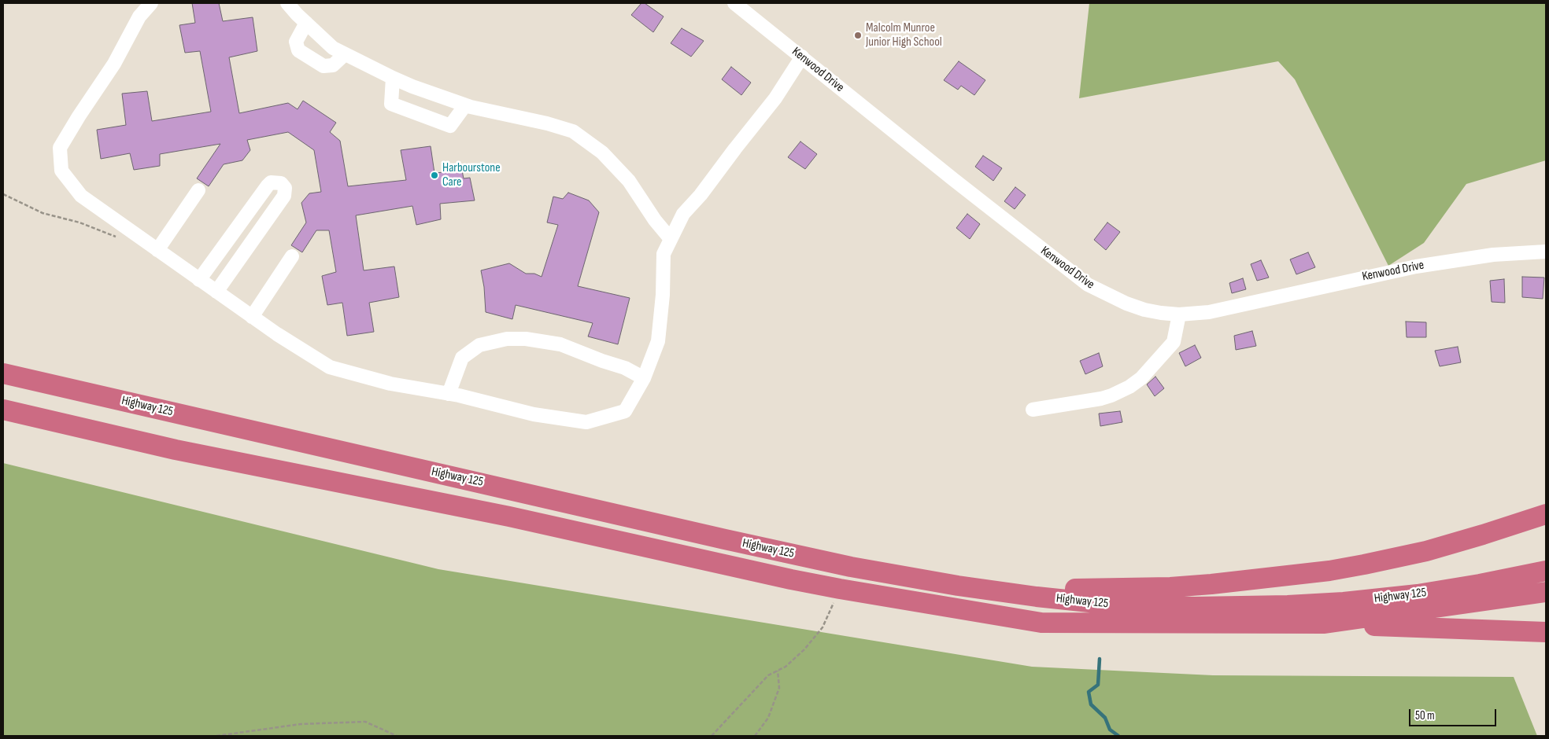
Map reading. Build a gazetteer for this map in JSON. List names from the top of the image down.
{
  "streets": {
    "highway": ["Highway 125"],
    "street": ["Kenwood Drive"]
  },
  "places": ["Malcolm Munroe Junior High School", "Harbourstone Care"],
  "scale_bar": "50 m"
}
